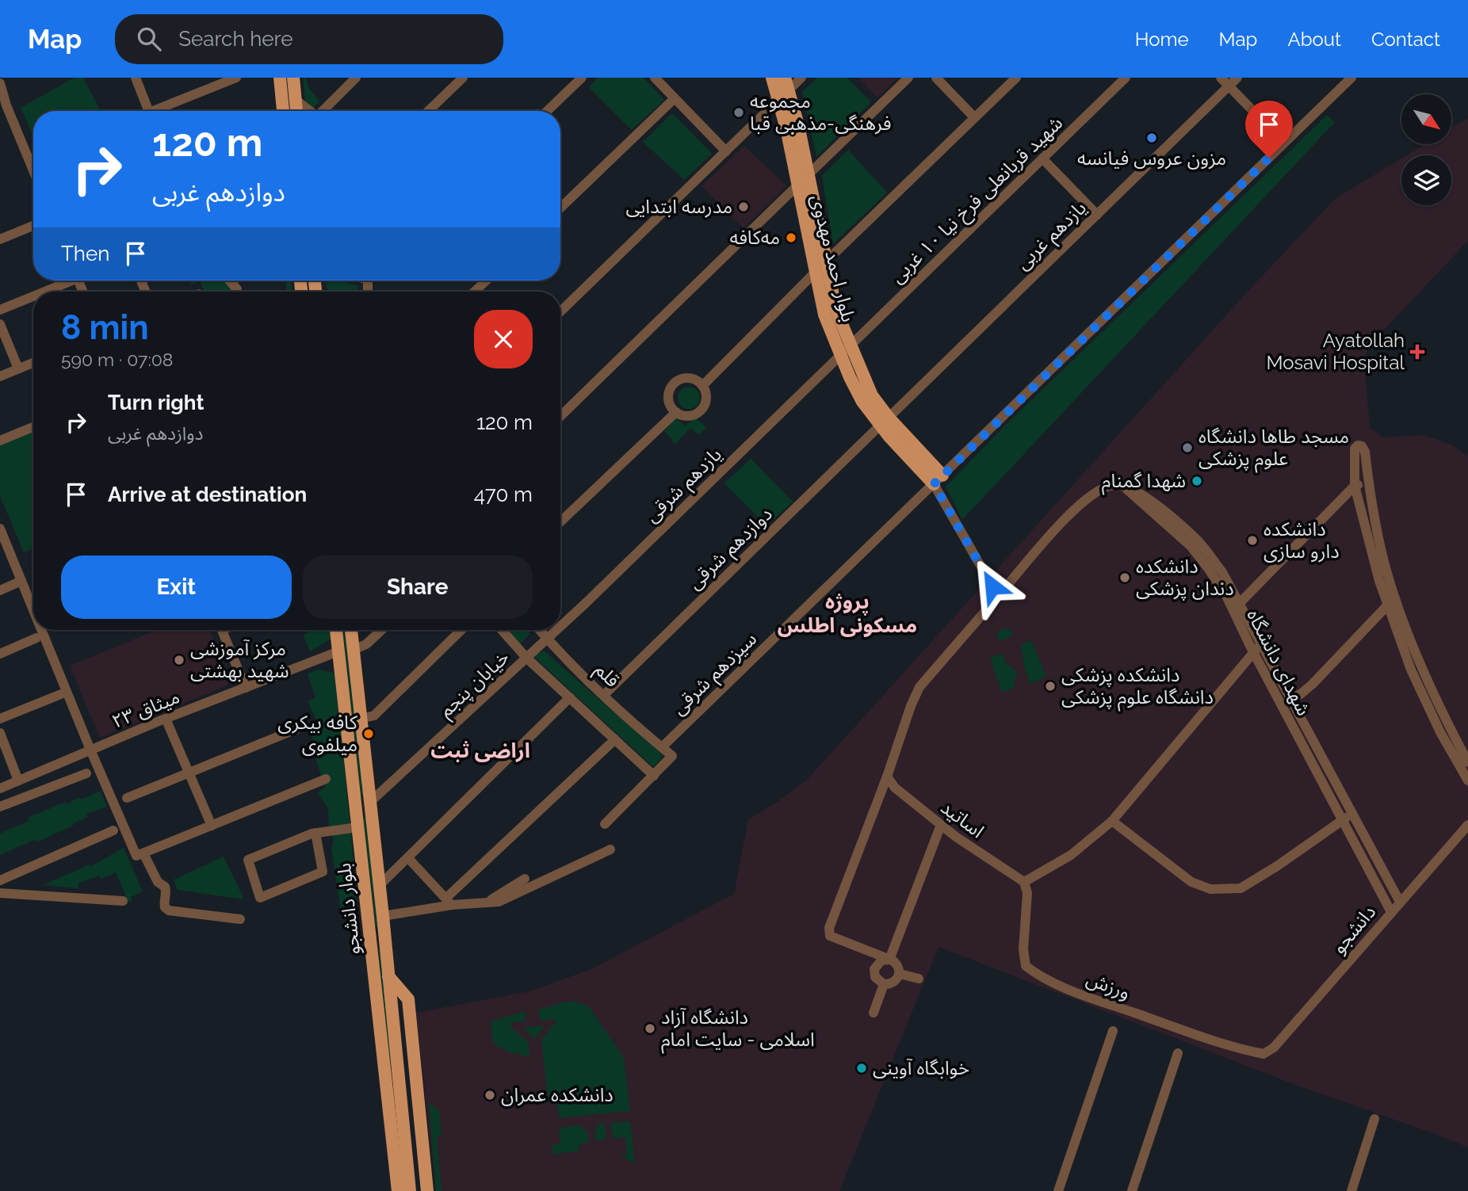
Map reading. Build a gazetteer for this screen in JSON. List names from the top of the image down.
{
  "streets": {
    "main road": ["بلوار احمد مهدوی", "بلوار دانشجو"],
    "street": [
      "شهید قربانعلی فرخ نیا ۱۰ غربی",
      "یازدهم غربی",
      "یازدهم شرقی",
      "دوازدهم شرقی",
      "شهدای دانشگاه",
      "سیزدهم شرقی",
      "قلم",
      "خیابان پنجم",
      "میثاق ۲۳",
      "اساتید",
      "دانشجو",
      "ورزش"
    ]
  },
  "crossings": [
    ["شهید قربانعلی فرخ نیا ۱۰ غربی", "بلوار احمد مهدوی"],
    ["شهید قربانعلی فرخ نیا ۱۰ غربی", "یازدهم شرقی"],
    ["یازدهم غربی", "بلوار احمد مهدوی"],
    ["یازدهم غربی", "دوازدهم شرقی"],
    ["بلوار احمد مهدوی", "یازدهم شرقی"],
    ["بلوار احمد مهدوی", "دوازدهم شرقی"],
    ["بلوار احمد مهدوی", "سیزدهم شرقی"],
    ["یازدهم شرقی", "قلم"],
    ["یازدهم شرقی", "خیابان پنجم"],
    ["دوازدهم شرقی", "قلم"],
    ["شهدای دانشگاه", "اساتید"],
    ["شهدای دانشگاه", "دانشجو"],
    ["سیزدهم شرقی", "قلم"],
    ["خیابان پنجم", "بلوار دانشجو"],
    ["میثاق ۲۳", "بلوار دانشجو"],
    ["اساتید", "ورزش"],
    ["دانشجو", "ورزش"]
  ],
  "districts": ["پروژه مسکونی اطلس", "اراضی ثبت"],
  "places": {
    "other": [
      "مجموعه فرهنگی-مذهبی قبا",
      "مزون عروس فیانسه",
      "مدرسه ابتدایی",
      "مه‌کافه",
      "مسجد طاها دانشگاه علوم پزشکی",
      "شهدا گمنام",
      "دانشکده دارو سازی",
      "دانشکده دندان پزشکی",
      "مرکز آموزشی شهید بهشتی",
      "دانشکده پزشکی دانشگاه علوم پزشکی",
      "کافه بیکری میلفوی",
      "دانشگاه آزاد اسلامی - سایت امام",
      "خوابگاه آوینی",
      "دانشکده عمران"
    ],
    "health": ["Ayatollah Mosavi Hospital"]
  },
  "north": "bottom right",
  "page": {
    "header": "Map",
    "search": "Search here",
    "nav": [
      "Home",
      "Map",
      "About",
      "Contact"
    ],
    "turn": ["120 m", "دوازدهم غربی"],
    "then": "Then",
    "heading": ["8 min", "590 m · 07:08"],
    "list": [
      {
        "name": "Turn right",
        "note": "دوازدهم غربی",
        "value": "120 m"
      },
      {
        "name": "Arrive at destination",
        "value": "470 m"
      }
    ],
    "buttons": ["Exit", "Share"]
  }
}
